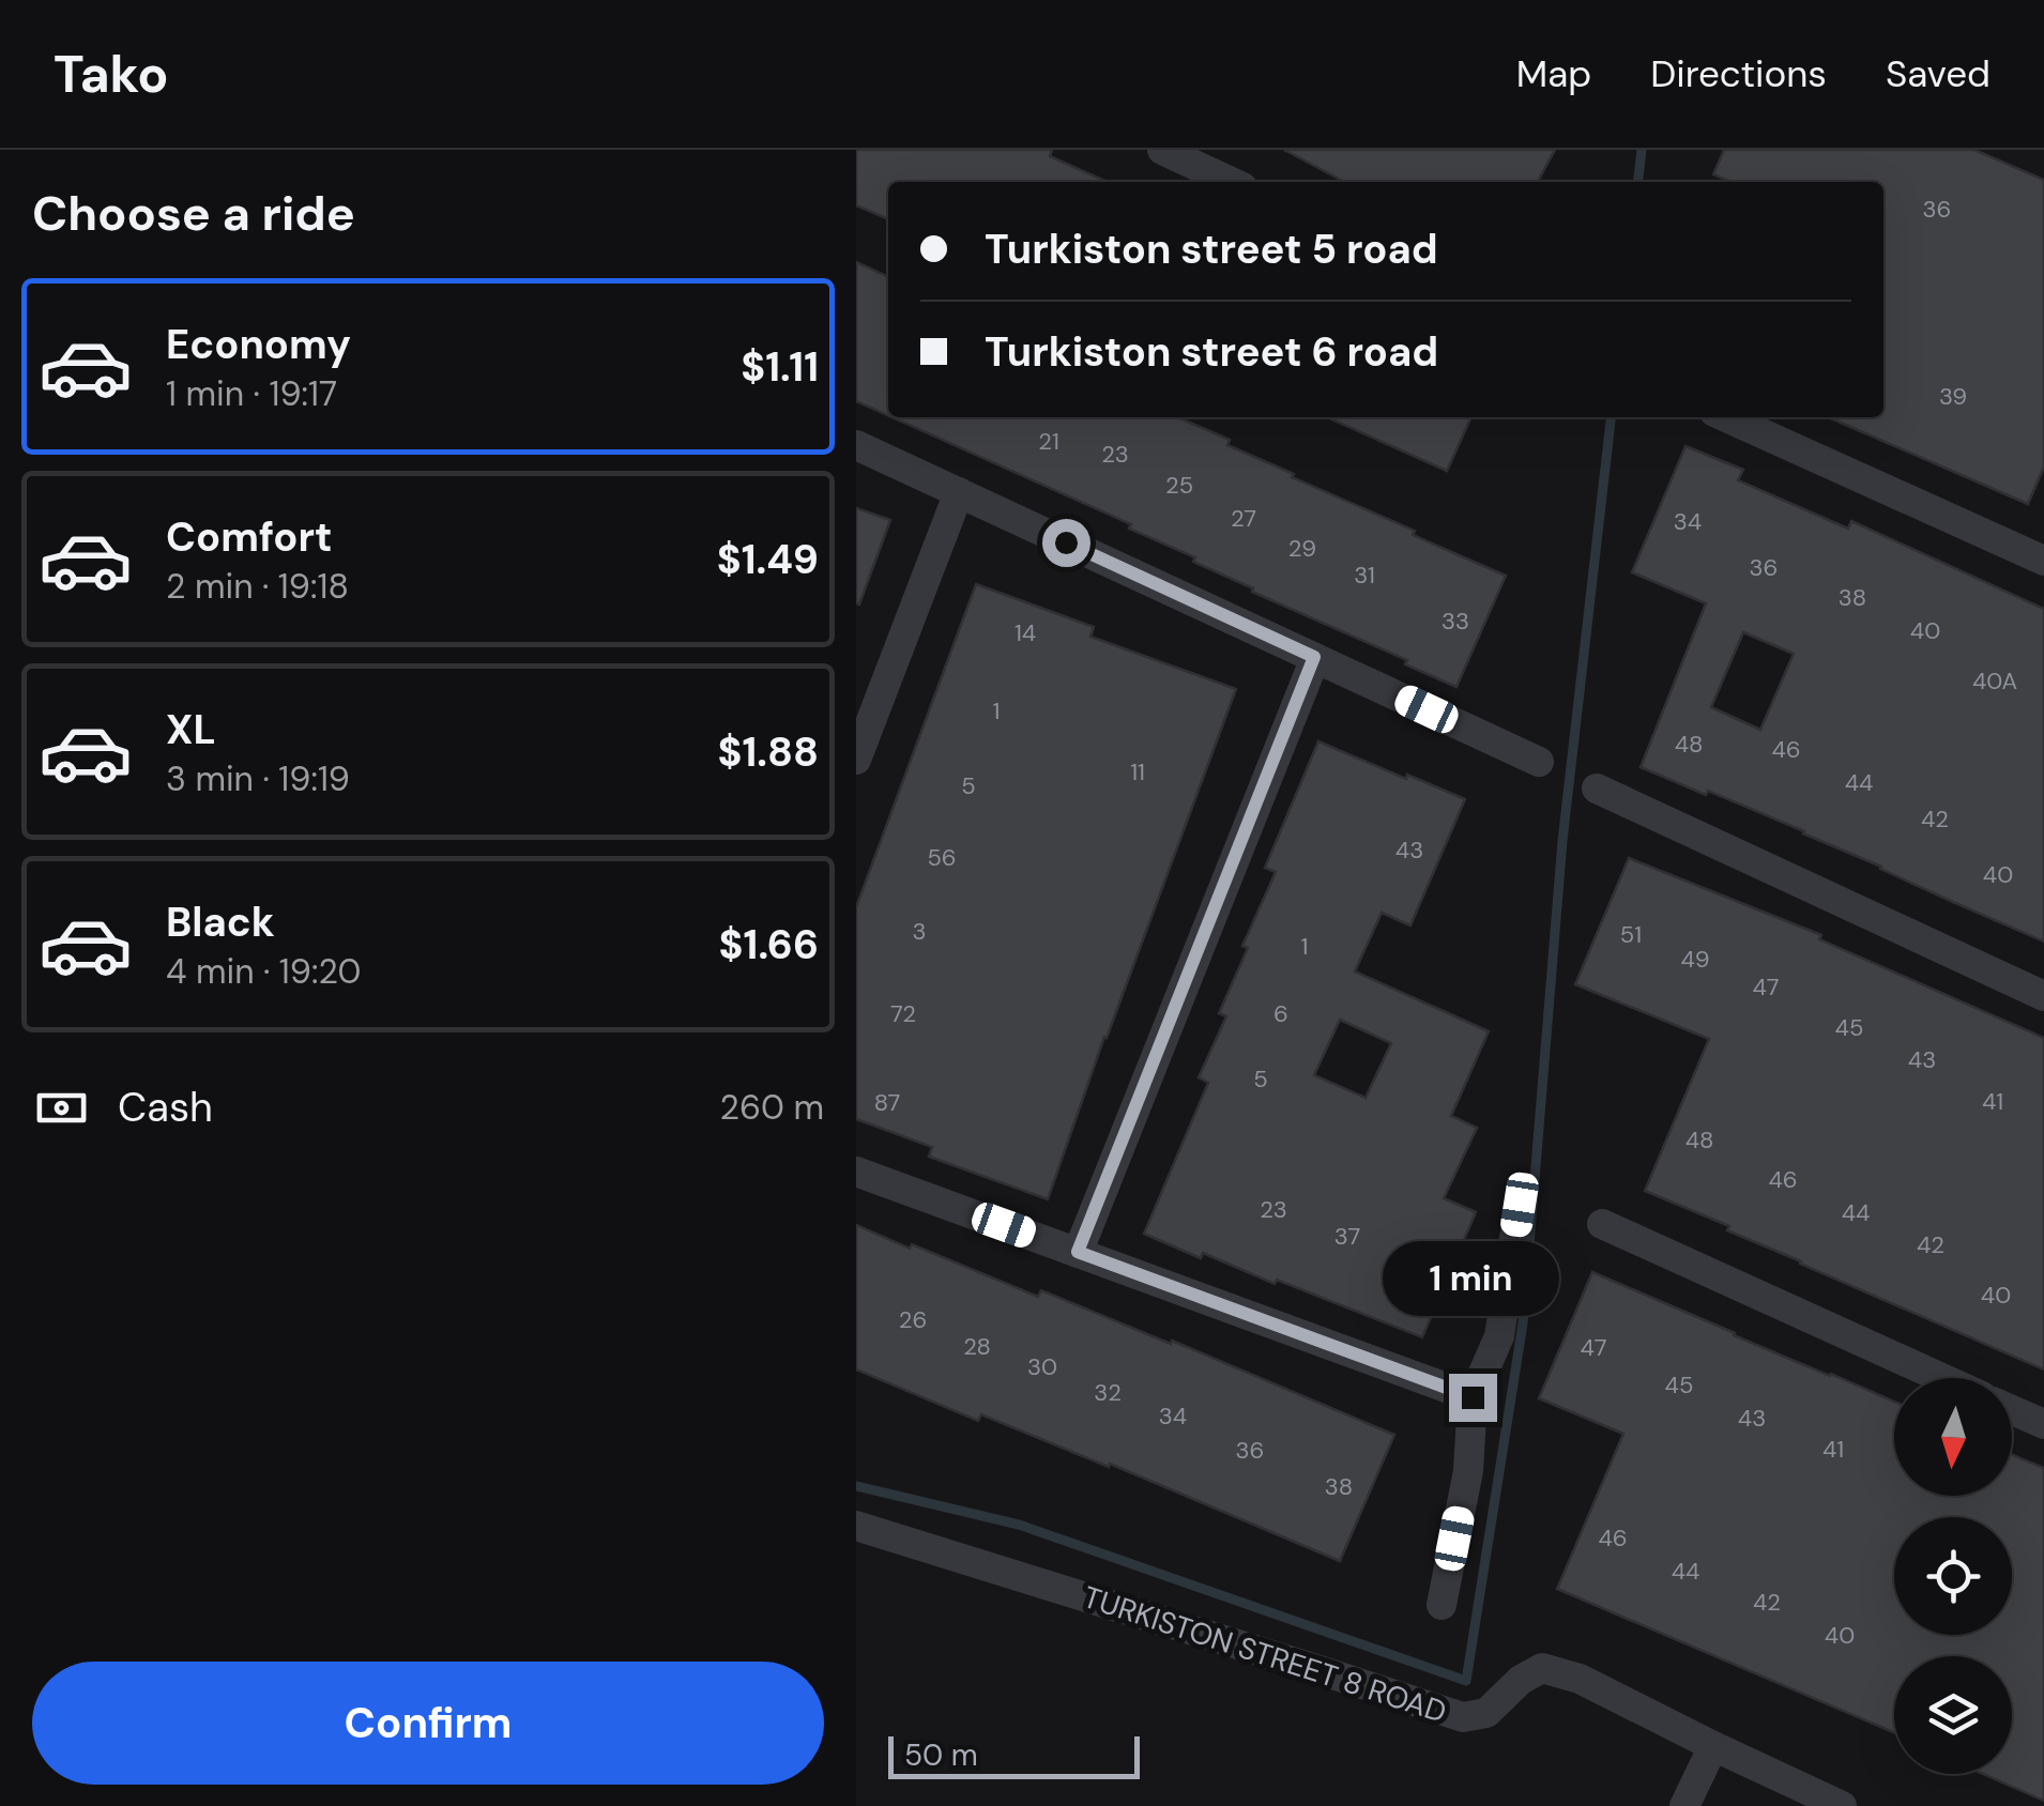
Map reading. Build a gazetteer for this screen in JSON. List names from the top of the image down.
{
  "streets": {
    "street": ["TURKISTON STREET 8 ROAD"]
  },
  "house_numbers": [
    "36",
    "39",
    "21",
    "23",
    "25",
    "27",
    "34",
    "29",
    "36",
    "31",
    "38",
    "33",
    "40",
    "14",
    "40A",
    "1",
    "48",
    "46",
    "11",
    "44",
    "5",
    "42",
    "43",
    "56",
    "40",
    "3",
    "51",
    "1",
    "49",
    "47",
    "72",
    "6",
    "45",
    "43",
    "5",
    "41",
    "87",
    "48",
    "46",
    "23",
    "44",
    "37",
    "42",
    "40",
    "26",
    "28",
    "47",
    "30",
    "45",
    "32",
    "34",
    "43",
    "41",
    "36",
    "38",
    "46",
    "44",
    "42",
    "40"
  ],
  "scale_bar": "50 m",
  "north": "bottom",
  "page": {
    "header": "Tako",
    "nav": ["Map", "Directions", "Saved"],
    "heading": "Choose a ride",
    "banner": ["Turkiston street 5 road", "Turkiston street 6 road"],
    "list": [
      {
        "name": "Economy",
        "note": "1 min · 19:17",
        "value": "$1.11"
      },
      {
        "name": "Comfort",
        "note": "2 min · 19:18",
        "value": "$1.49"
      },
      {
        "name": "XL",
        "note": "3 min · 19:19",
        "value": "$1.88"
      },
      {
        "name": "Black",
        "note": "4 min · 19:20",
        "value": "$1.66"
      }
    ],
    "pay": ["Cash", "260 m"],
    "bubble": "1 min",
    "buttons": "Confirm",
    "scale": "50 m"
  }
}
